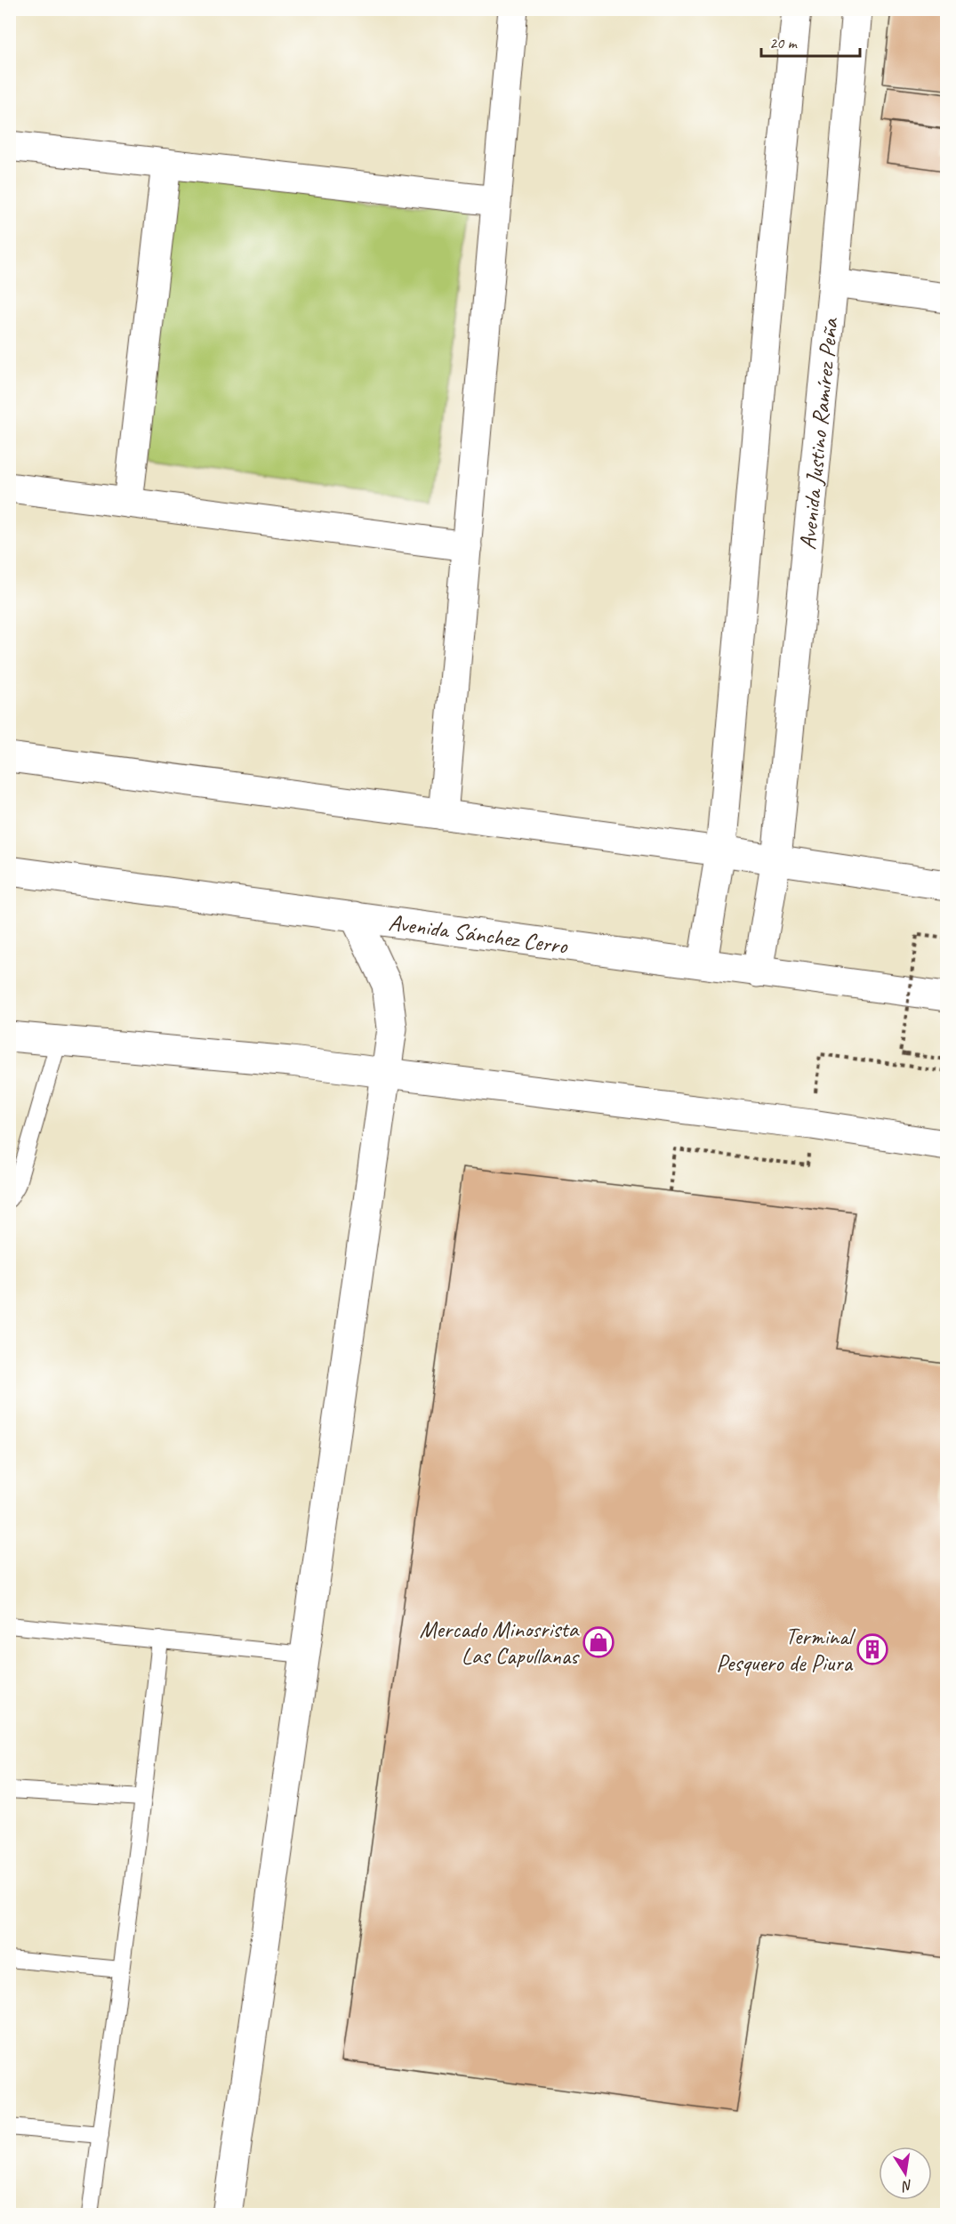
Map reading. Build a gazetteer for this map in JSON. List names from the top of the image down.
{
  "streets": {
    "main road": ["Avenida Justino Ramírez Peña", "Avenida Sánchez Cerro"]
  },
  "crossings": [
    ["Avenida Justino Ramírez Peña", "Avenida Sánchez Cerro"]
  ],
  "places": {
    "shop": ["Mercado Minosrista Las Capullanas"],
    "building": ["Terminal Pesquero de Piura"]
  },
  "scale_bar": "20 m",
  "north": "bottom"
}
